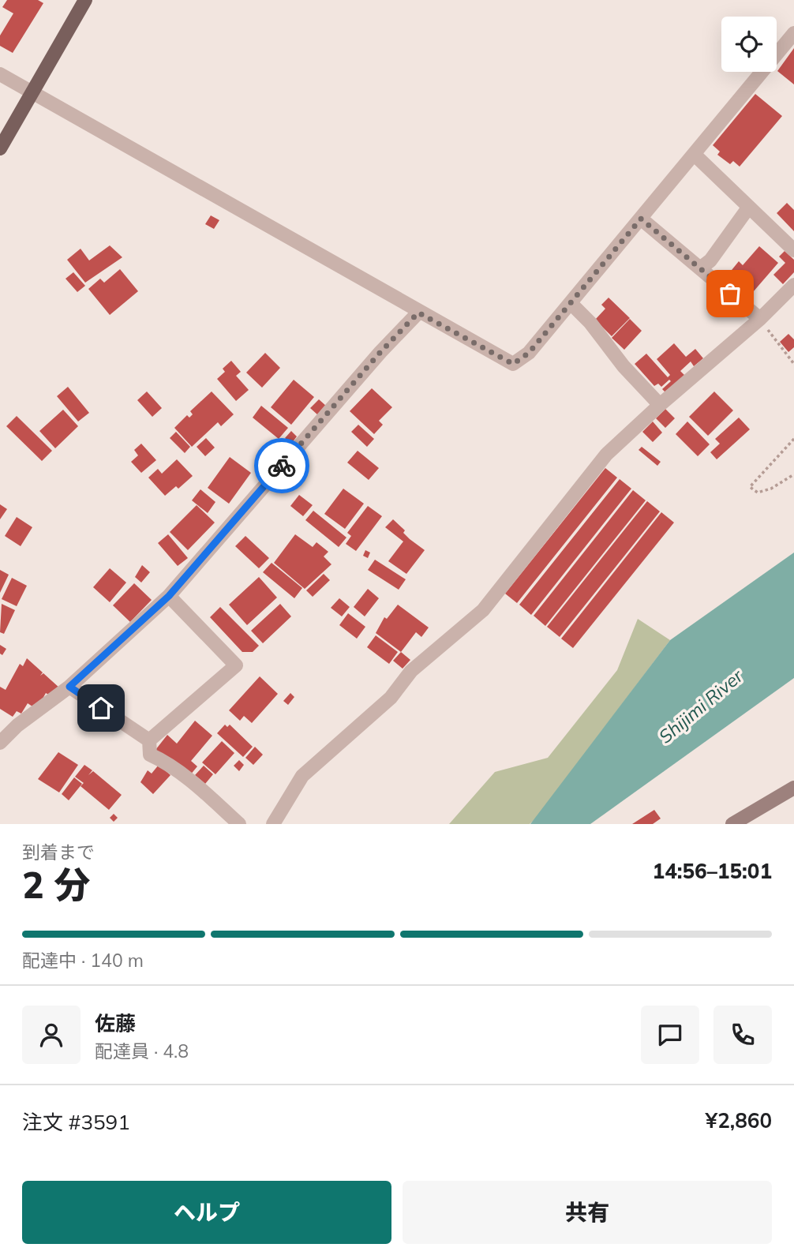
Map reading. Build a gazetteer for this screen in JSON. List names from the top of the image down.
{
  "water": ["Shijimi River"],
  "page": {
    "heading": ["2 分", "到着まで", "14:56–15:01"],
    "panel": [
      "佐藤",
      "配達員 · 4.8",
      "注文 #3591",
      "¥2,860"
    ],
    "bar": "配達中 · 140 m",
    "buttons": ["ヘルプ", "共有"]
  }
}
